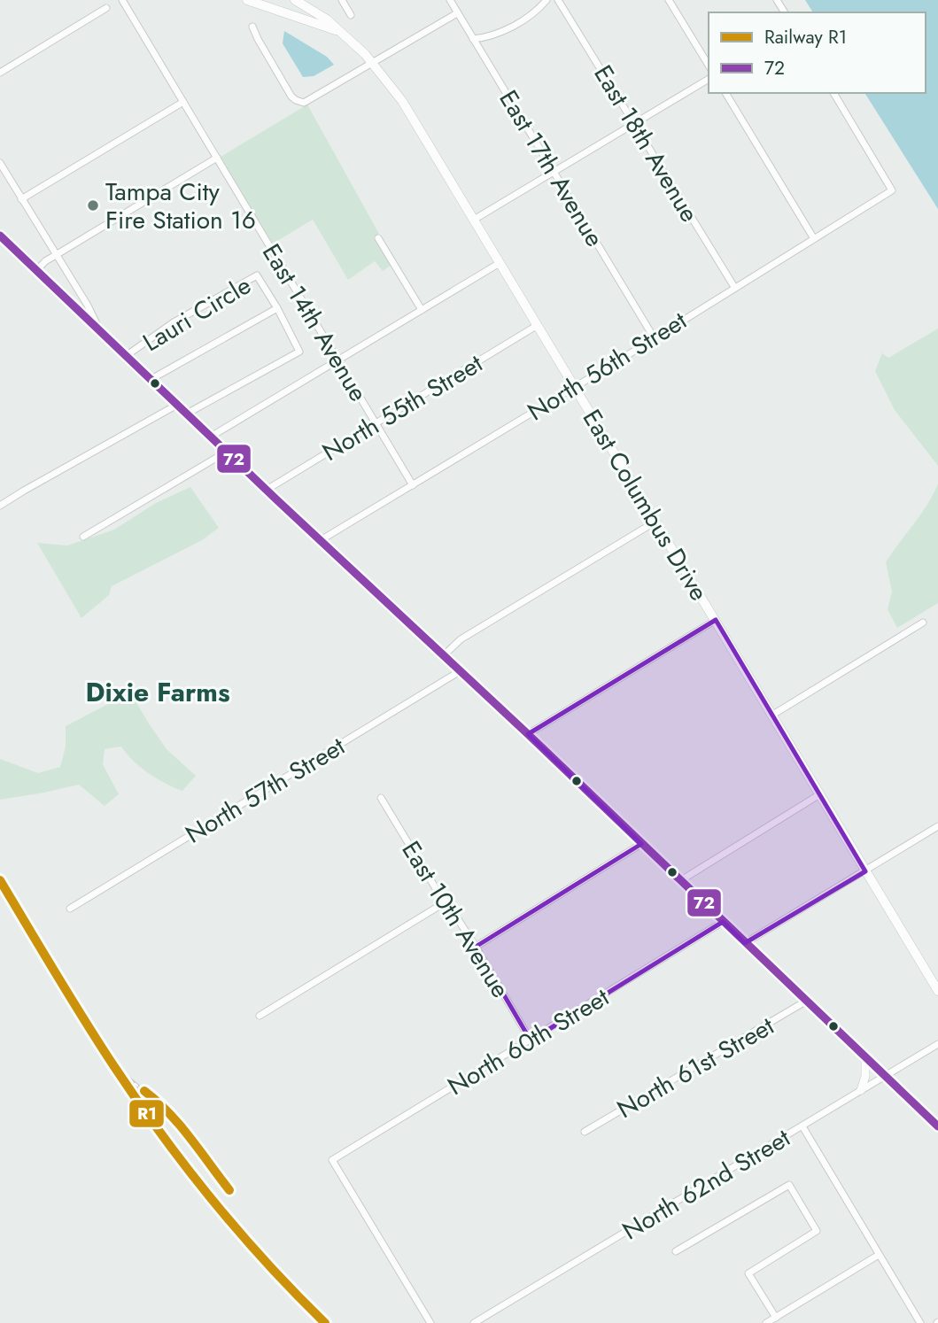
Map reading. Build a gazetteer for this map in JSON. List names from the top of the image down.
{
  "streets": {
    "main road": ["East Columbus Drive"],
    "street": [
      "East 18th Avenue",
      "East 17th Avenue",
      "Lauri Circle",
      "East 14th Avenue",
      "North 56th Street",
      "North 55th Street",
      "North 57th Street",
      "East 10th Avenue",
      "North 60th Street",
      "North 61st Street",
      "North 62nd Street"
    ]
  },
  "crossings": [
    ["East 18th Avenue", "North 56th Street"],
    ["East 17th Avenue", "North 56th Street"],
    ["East 14th Avenue", "North 56th Street"],
    ["East 14th Avenue", "North 55th Street"],
    ["North 56th Street", "East Columbus Drive"],
    ["North 55th Street", "East Columbus Drive"],
    ["East 10th Avenue", "North 60th Street"]
  ],
  "districts": ["Dixie Farms"],
  "places": ["Tampa City Fire Station 16"],
  "lines": ["transit line 72", "rail line R1"],
  "legend": ["Railway R1", "72"]
}
